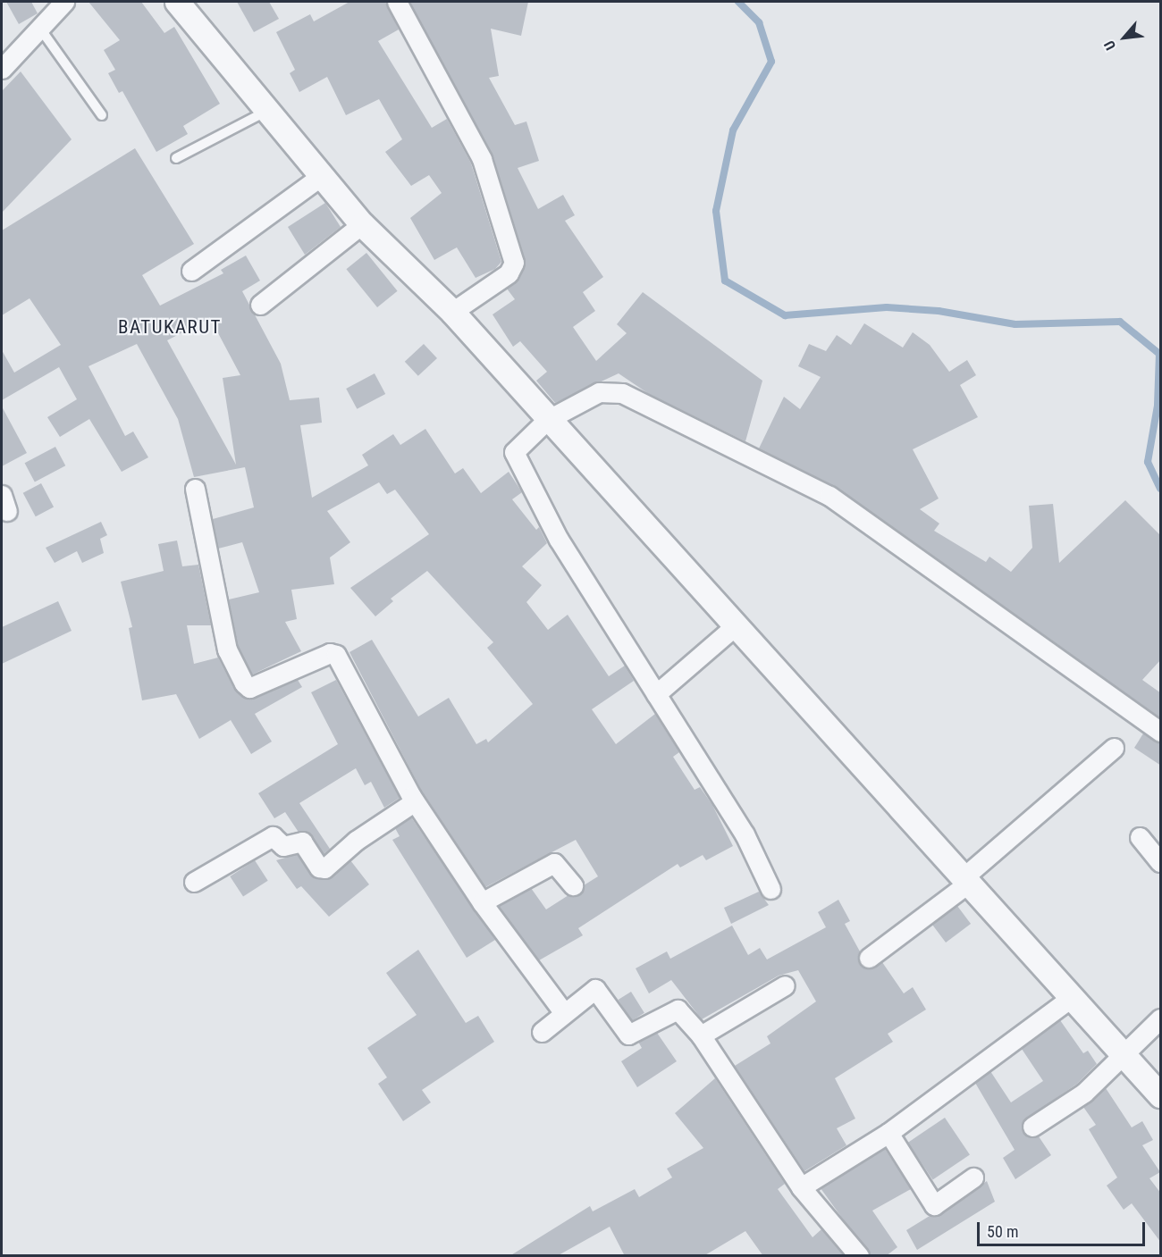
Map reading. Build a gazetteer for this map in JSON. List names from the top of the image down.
{
  "districts": ["BATUKARUT"],
  "scale_bar": "50 m",
  "north": "bottom left"
}
